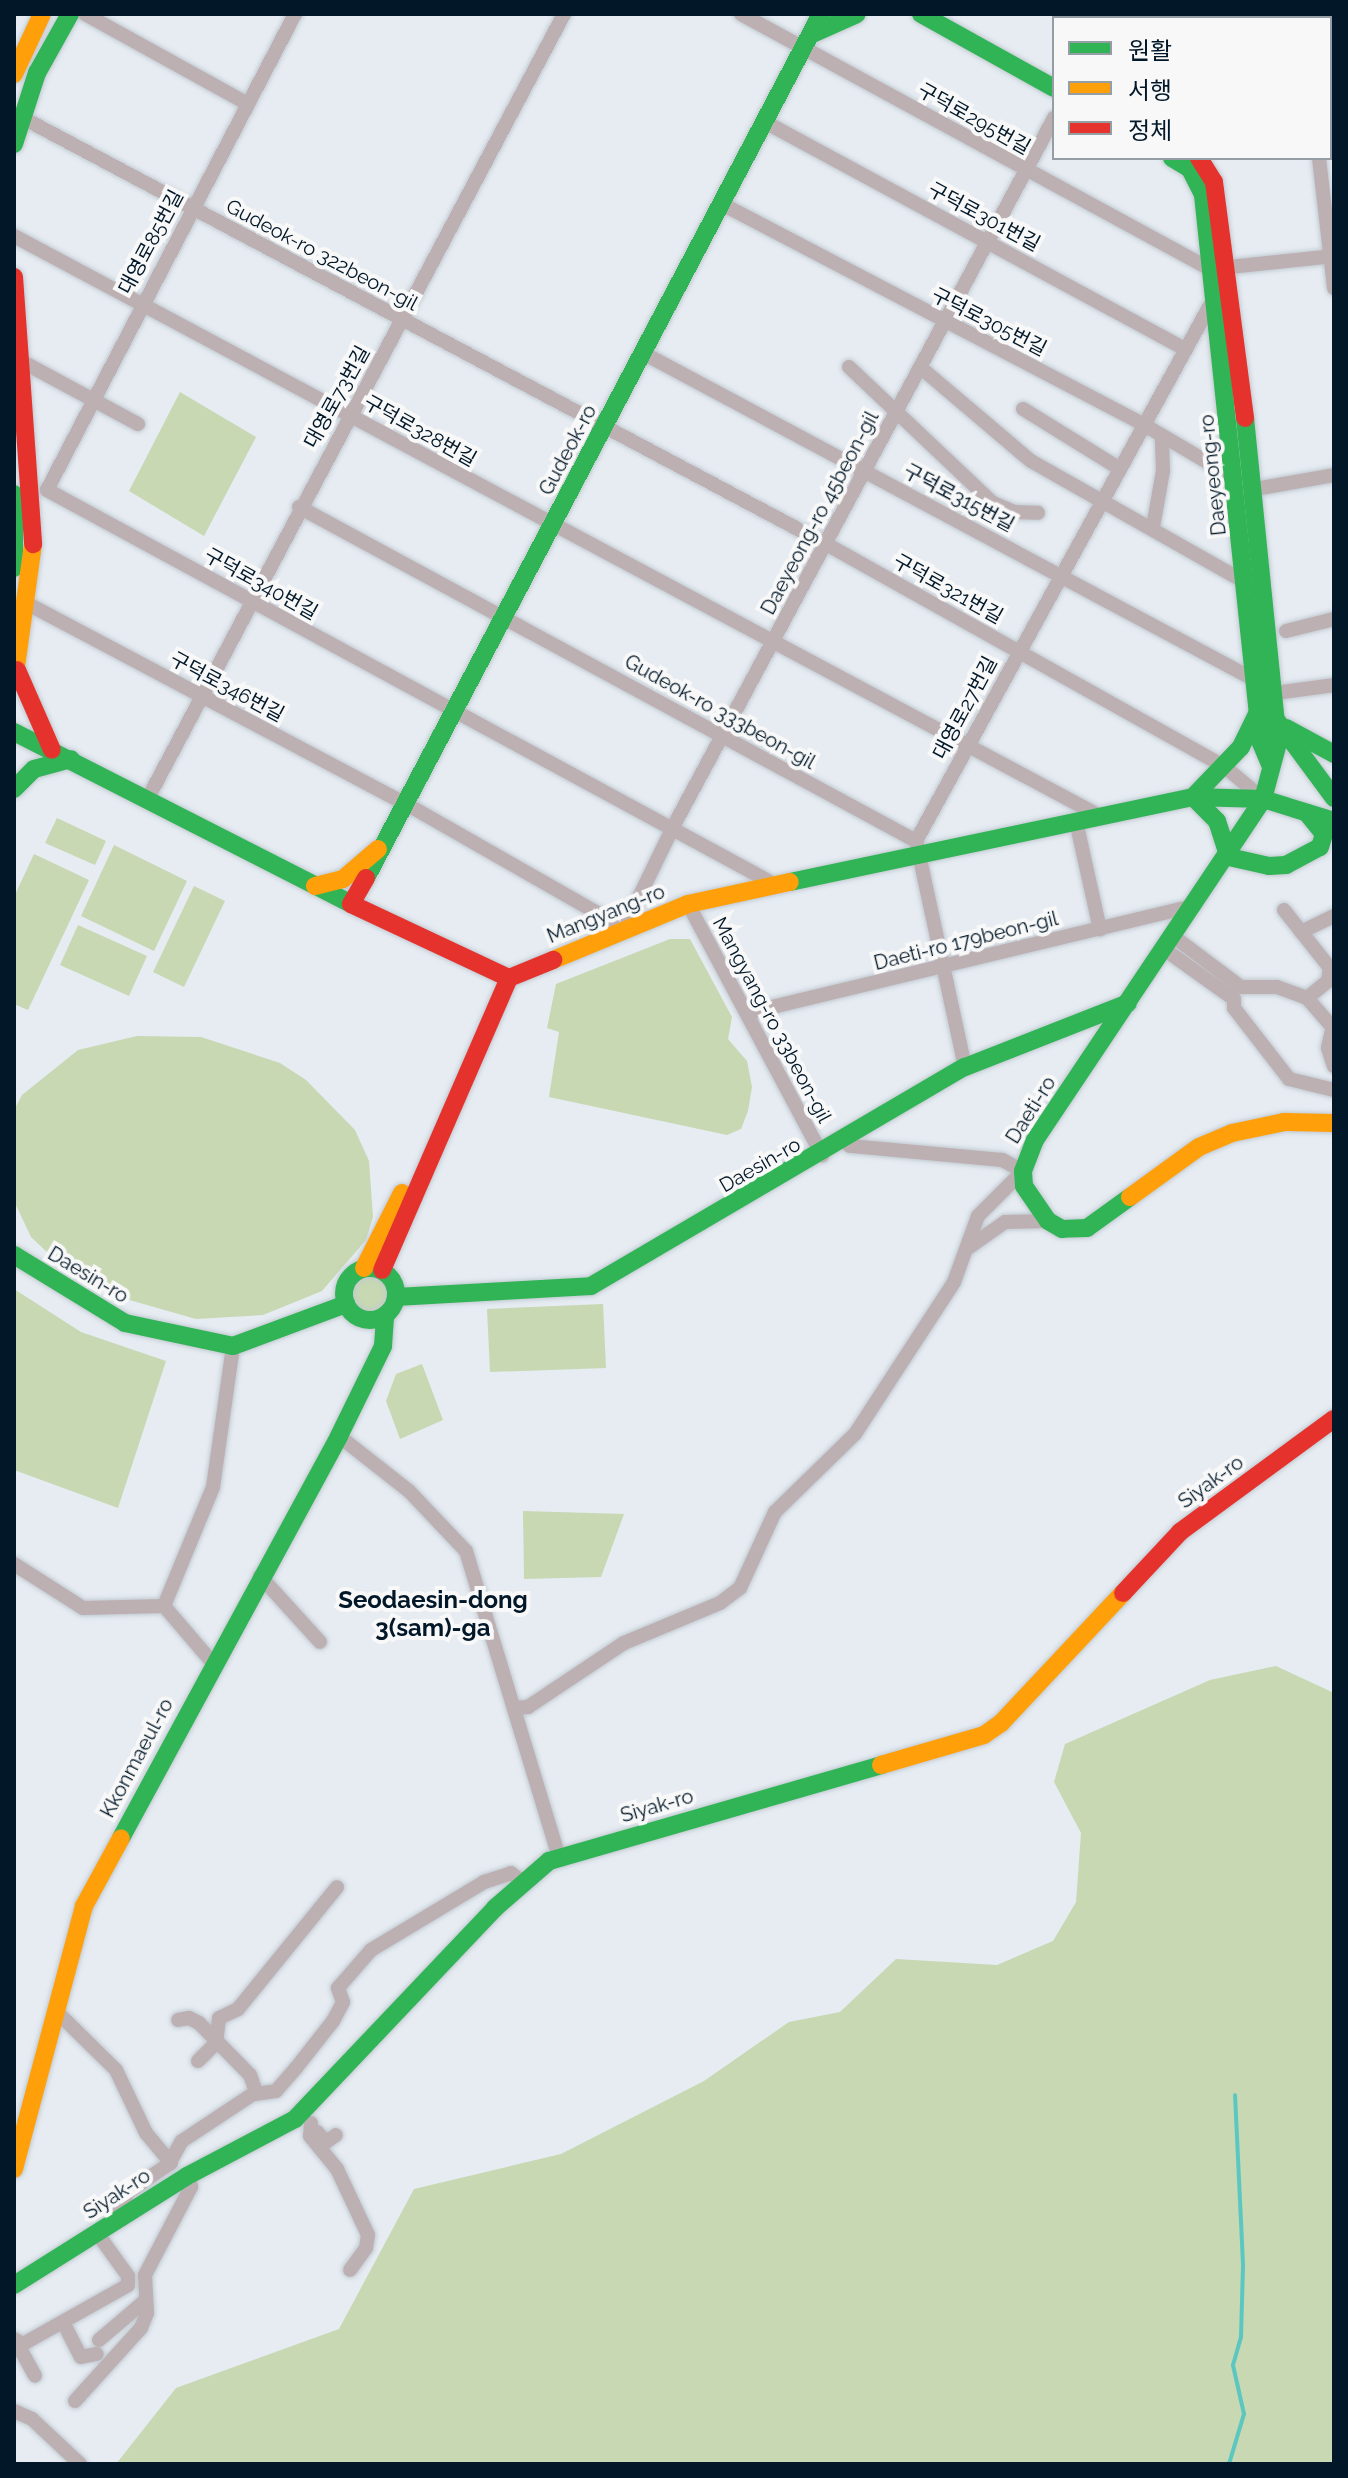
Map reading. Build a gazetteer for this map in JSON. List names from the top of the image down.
{
  "streets": {
    "main road": [
      "Gudeok-ro",
      "Daeyeong-ro",
      "Mangyang-ro",
      "Daeti-ro",
      "Daesin-ro",
      "Siyak-ro",
      "Kkonmaeul-ro"
    ],
    "street": [
      "구덕로295번길",
      "구덕로301번길",
      "대영로85번길",
      "Gudeok-ro 322beon-gil",
      "구덕로305번길",
      "대영로73번길",
      "구덕로328번길",
      "구덕로315번길",
      "Daeyeong-ro 45beon-gil",
      "구덕로340번길",
      "구덕로321번길",
      "구덕로346번길",
      "대영로27번길",
      "Gudeok-ro 333beon-gil",
      "Daeti-ro 179beon-gil",
      "Mangyang-ro 33beon-gil"
    ]
  },
  "crossings": [
    ["구덕로295번길", "Gudeok-ro"],
    ["구덕로295번길", "Daeyeong-ro"],
    ["구덕로295번길", "Daeyeong-ro 45beon-gil"],
    ["구덕로301번길", "Gudeok-ro"],
    ["구덕로301번길", "Daeyeong-ro 45beon-gil"],
    ["구덕로301번길", "대영로27번길"],
    ["대영로85번길", "Gudeok-ro 322beon-gil"],
    ["대영로85번길", "구덕로328번길"],
    ["대영로85번길", "구덕로340번길"],
    ["Gudeok-ro 322beon-gil", "대영로73번길"],
    ["Gudeok-ro 322beon-gil", "Gudeok-ro"],
    ["Gudeok-ro 322beon-gil", "구덕로321번길"],
    ["구덕로305번길", "Gudeok-ro"],
    ["구덕로305번길", "Daeyeong-ro"],
    ["구덕로305번길", "Daeyeong-ro 45beon-gil"],
    ["구덕로305번길", "대영로27번길"],
    ["대영로73번길", "구덕로328번길"],
    ["대영로73번길", "구덕로340번길"],
    ["대영로73번길", "구덕로346번길"],
    ["대영로73번길", "Gudeok-ro 333beon-gil"],
    ["구덕로328번길", "Gudeok-ro"],
    ["구덕로328번길", "Daeyeong-ro 45beon-gil"],
    ["구덕로328번길", "대영로27번길"],
    ["구덕로328번길", "Mangyang-ro"],
    ["Gudeok-ro", "구덕로315번길"],
    ["Gudeok-ro", "구덕로340번길"],
    ["Gudeok-ro", "구덕로321번길"],
    ["Gudeok-ro", "구덕로346번길"],
    ["Gudeok-ro", "Gudeok-ro 333beon-gil"],
    ["Daeyeong-ro", "구덕로315번길"],
    ["Daeyeong-ro", "구덕로321번길"],
    ["Daeyeong-ro", "대영로27번길"],
    ["Daeyeong-ro", "Mangyang-ro"],
    ["Daeyeong-ro", "Daeti-ro"],
    ["구덕로315번길", "Daeyeong-ro 45beon-gil"],
    ["구덕로315번길", "대영로27번길"],
    ["Daeyeong-ro 45beon-gil", "구덕로340번길"],
    ["Daeyeong-ro 45beon-gil", "구덕로321번길"],
    ["Daeyeong-ro 45beon-gil", "구덕로346번길"],
    ["Daeyeong-ro 45beon-gil", "Gudeok-ro 333beon-gil"],
    ["Daeyeong-ro 45beon-gil", "Mangyang-ro"],
    ["구덕로340번길", "Mangyang-ro"],
    ["구덕로321번길", "대영로27번길"],
    ["구덕로321번길", "Mangyang-ro"],
    ["구덕로321번길", "Daeti-ro"],
    ["구덕로346번길", "Mangyang-ro"],
    ["대영로27번길", "Gudeok-ro 333beon-gil"],
    ["대영로27번길", "Mangyang-ro"],
    ["Gudeok-ro 333beon-gil", "Mangyang-ro"],
    ["Mangyang-ro", "Mangyang-ro 33beon-gil"],
    ["Mangyang-ro", "Daeti-ro"],
    ["Daeti-ro 179beon-gil", "Mangyang-ro 33beon-gil"],
    ["Daeti-ro 179beon-gil", "Daeti-ro"],
    ["Mangyang-ro 33beon-gil", "Daesin-ro"],
    ["Daeti-ro", "Daesin-ro"],
    ["Daesin-ro", "Kkonmaeul-ro"]
  ],
  "districts": ["Seodaesin-dong 3(sam)-ga"],
  "legend": ["원활", "서행", "정체"]
}
